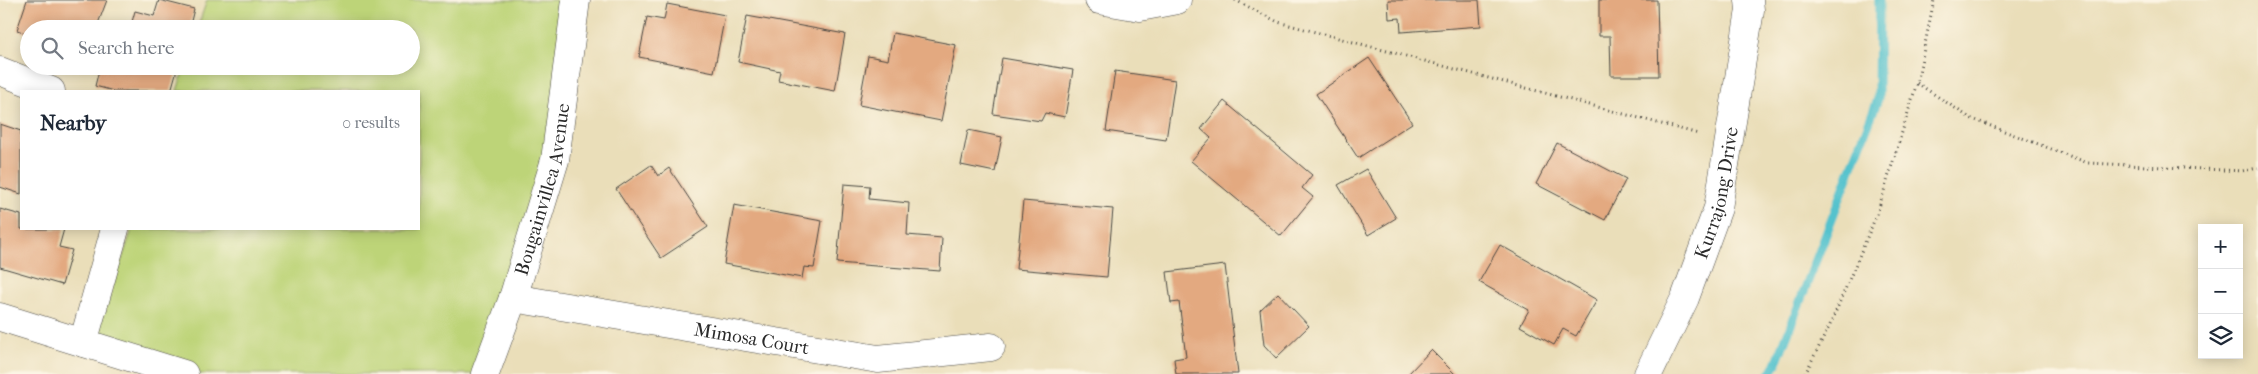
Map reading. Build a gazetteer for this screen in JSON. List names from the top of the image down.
{
  "streets": {
    "street": ["Bougainvillea Avenue", "Kurrajong Drive", "Mimosa Court"]
  },
  "crossings": [
    ["Bougainvillea Avenue", "Mimosa Court"]
  ],
  "page": {
    "search": "Search here",
    "heading": ["Nearby", "0 results"],
    "map_buttons": ["+", "−"]
  }
}
